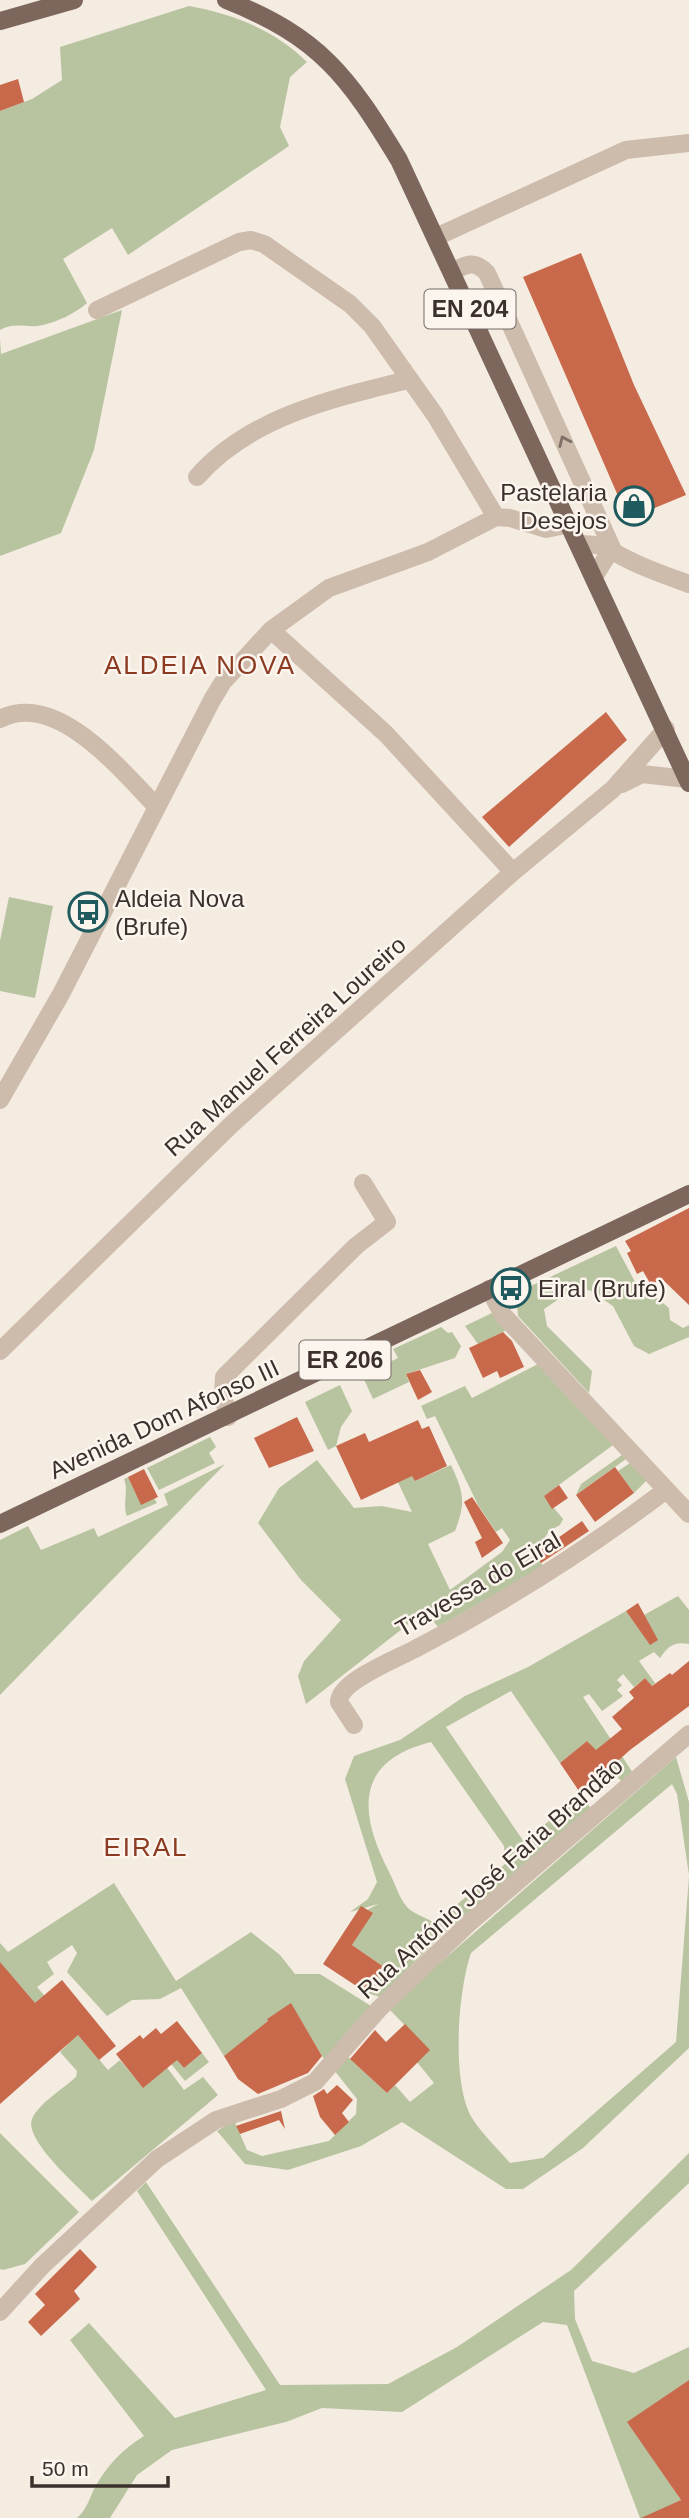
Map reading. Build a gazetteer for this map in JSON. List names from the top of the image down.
{
  "streets": {
    "main road": ["EN 204", "ER 206", "Avenida Dom Afonso III"],
    "street": ["Rua Manuel Ferreira Loureiro", "Travessa do Eiral", "Rua António José Faria Brandão"]
  },
  "crossings": [
    ["EN 204", "Rua Manuel Ferreira Loureiro"]
  ],
  "districts": ["ALDEIA NOVA", "EIRAL"],
  "places": {
    "shop": ["Pastelaria Desejos"],
    "bus stop": ["Aldeia Nova (Brufe)", "Eiral (Brufe)"]
  },
  "scale_bar": "50 m"
}
